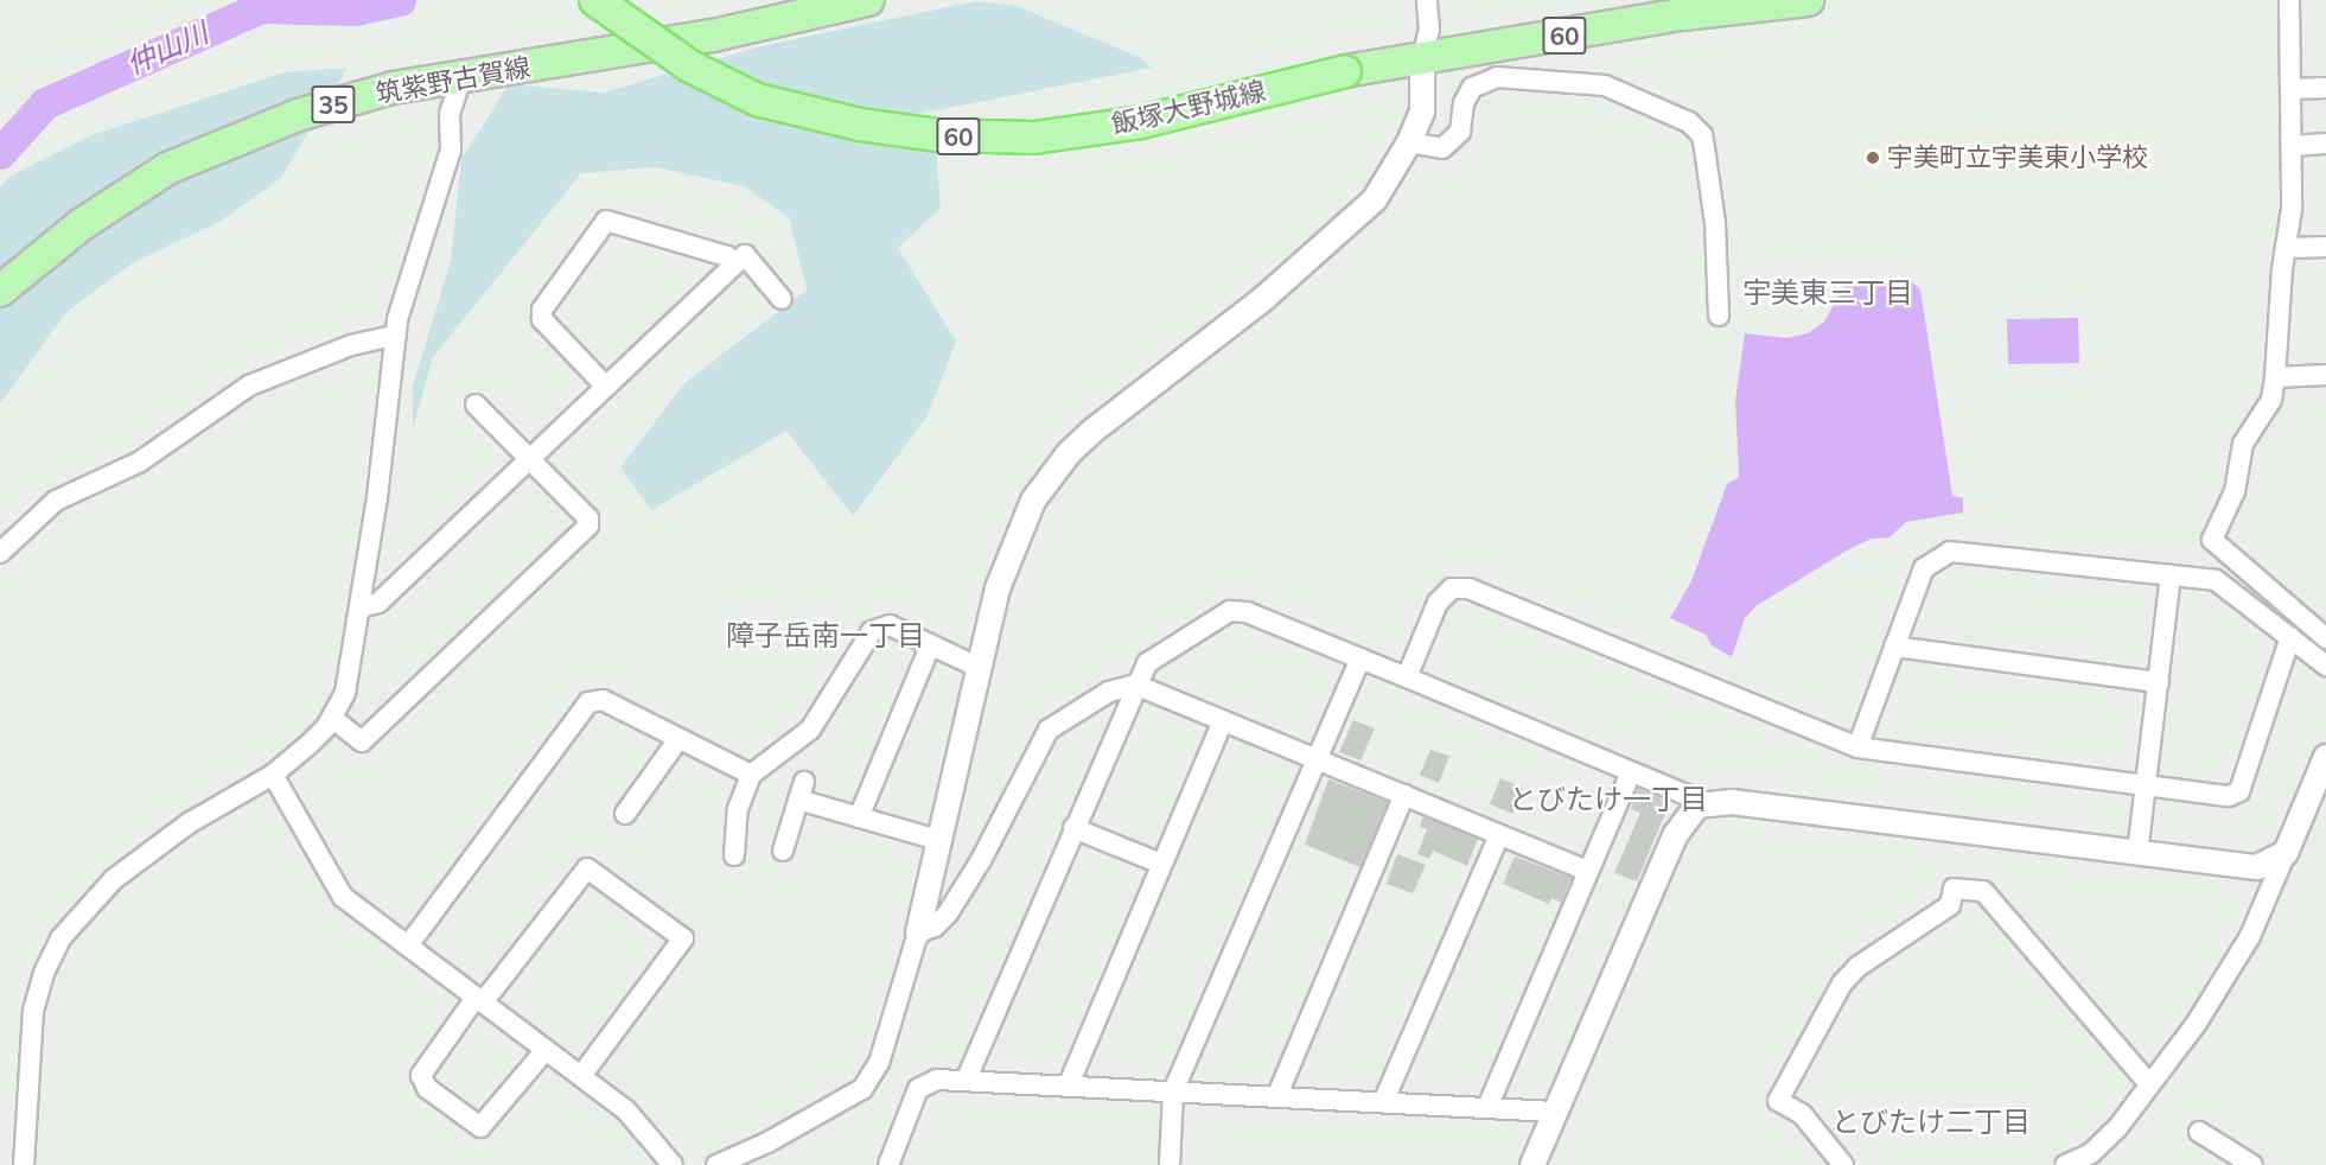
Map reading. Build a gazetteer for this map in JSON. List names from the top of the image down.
{
  "streets": {
    "main road": [
      "60",
      "筑紫野古賀線",
      "35",
      "飯塚大野城線"
    ]
  },
  "districts": [
    "宇美東三丁目",
    "障子岳南一丁目",
    "とびたけ一丁目",
    "とびたけ二丁目"
  ],
  "water": ["仲山川"],
  "places": ["宇美町立宇美東小学校"]
}
